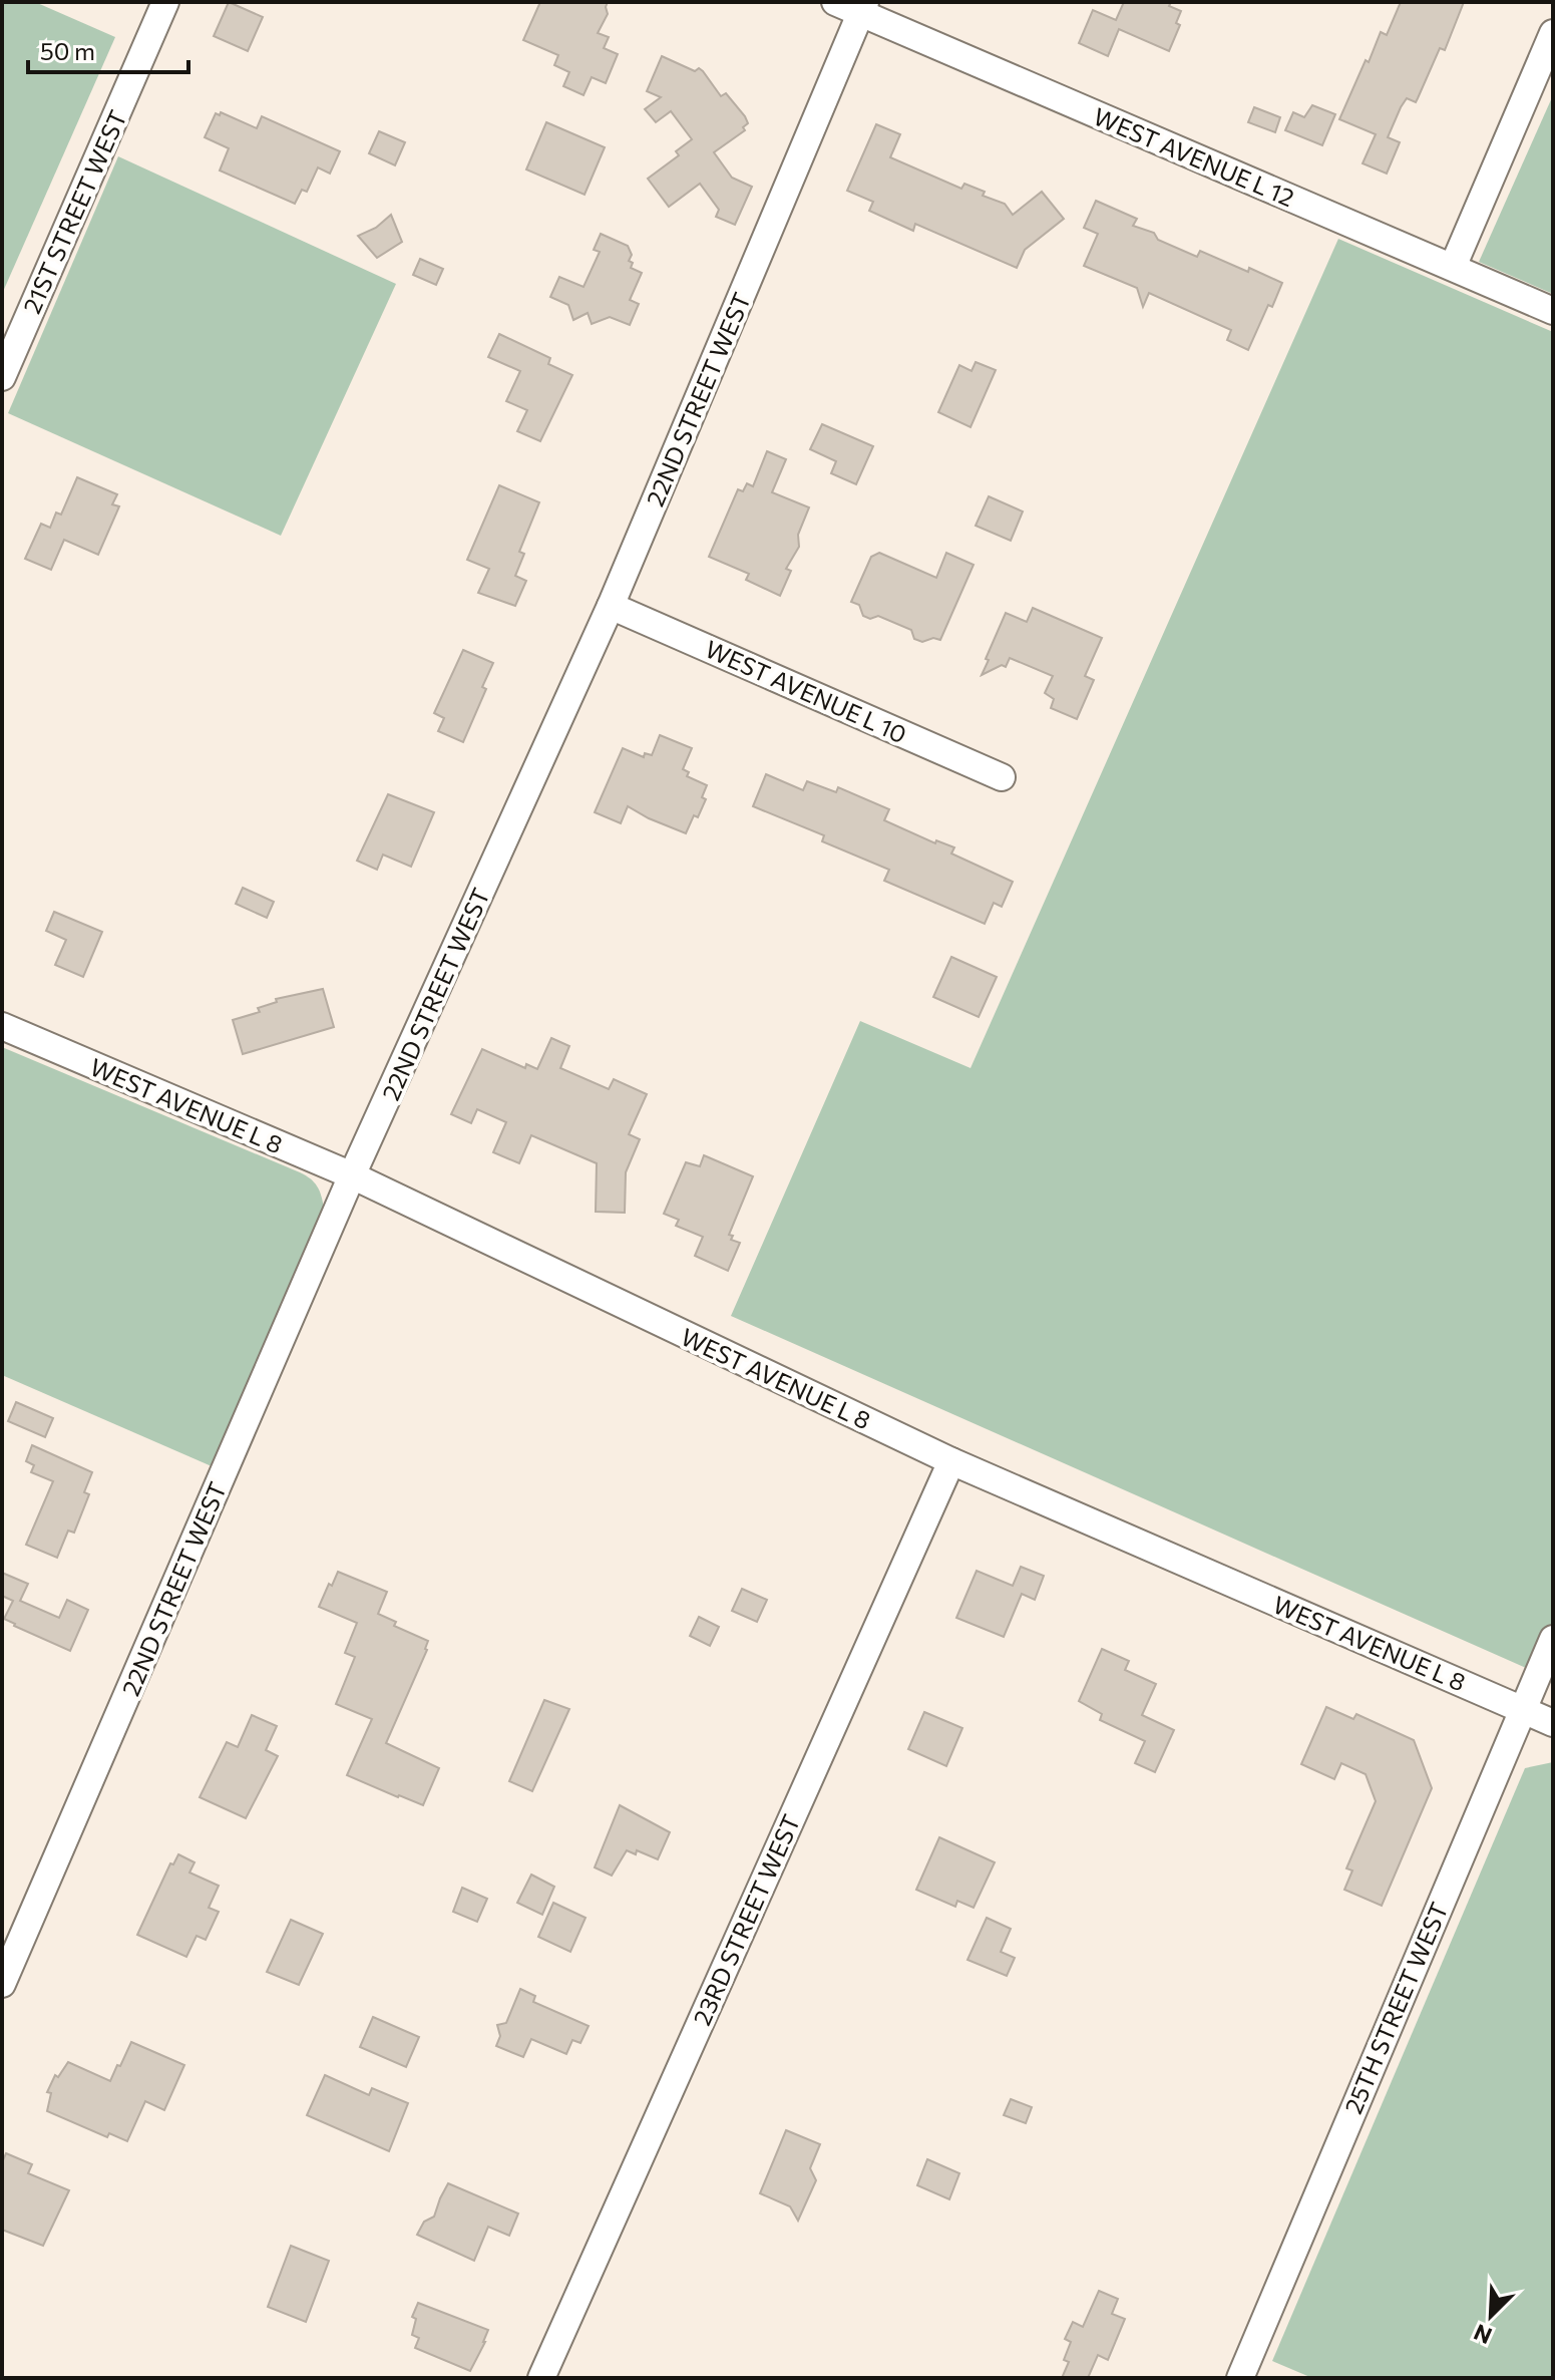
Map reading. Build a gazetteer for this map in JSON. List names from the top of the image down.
{
  "streets": {
    "street": [
      "WEST AVENUE L 12",
      "21ST STREET WEST",
      "22ND STREET WEST",
      "WEST AVENUE L 10",
      "WEST AVENUE L 8",
      "23RD STREET WEST",
      "25TH STREET WEST"
    ]
  },
  "crossings": [
    ["WEST AVENUE L 12", "22ND STREET WEST"],
    ["22ND STREET WEST", "WEST AVENUE L 10"],
    ["22ND STREET WEST", "WEST AVENUE L 8"],
    ["WEST AVENUE L 8", "23RD STREET WEST"],
    ["WEST AVENUE L 8", "25TH STREET WEST"]
  ],
  "scale_bar": "50 m",
  "north": "bottom left"
}
